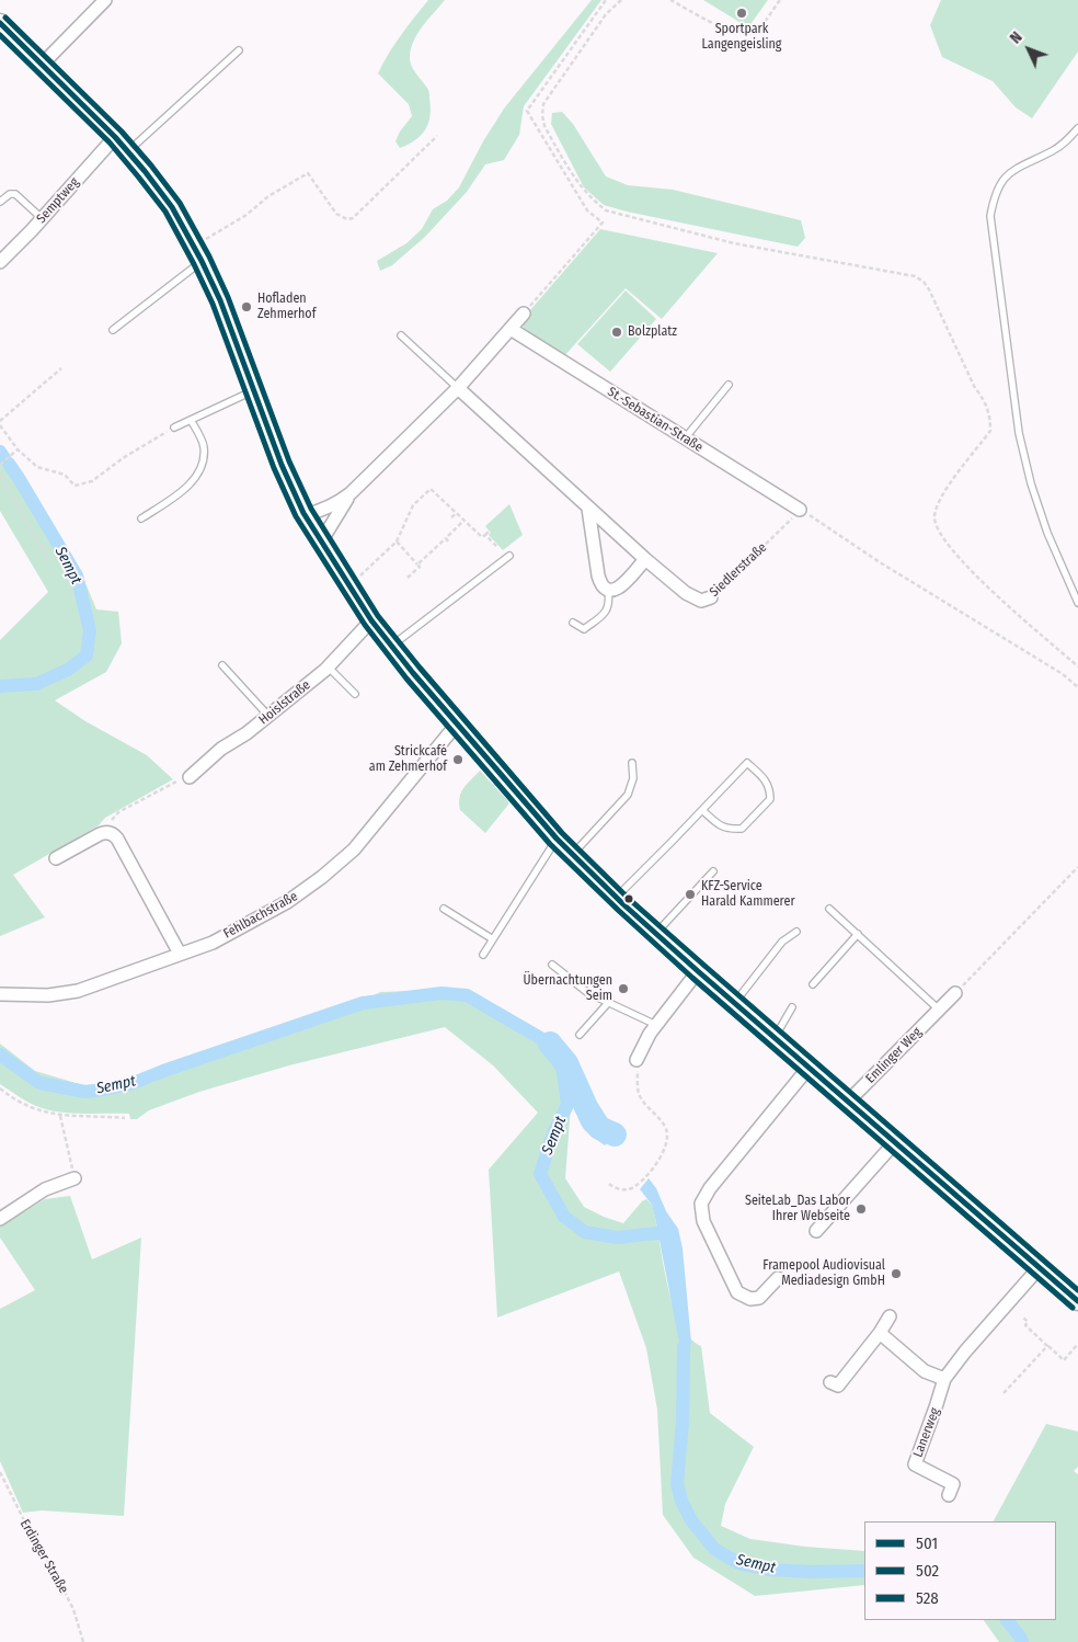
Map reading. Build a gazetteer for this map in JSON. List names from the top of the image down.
{
  "streets": {
    "street": [
      "Semptweg",
      "St.-Sebastian-Straße",
      "Siedlerstraße",
      "Hoislstraße",
      "Fehlbachstraße",
      "Emlinger Weg",
      "Lanerweg"
    ],
    "path": ["Erdinger Straße"]
  },
  "crossings": [
    ["St.-Sebastian-Straße", "Siedlerstraße"]
  ],
  "water": ["Sempt"],
  "places": [
    "Sportpark Langengeisling",
    "Hofladen Zehmerhof",
    "Bolzplatz",
    "Strickcafé am Zehmerhof",
    "KFZ-Service Harald Kammerer",
    "Übernachtungen Seim",
    "SeiteLab_Das Labor Ihrer Webseite",
    "Framepool Audiovisual Mediadesign GmbH"
  ],
  "lines": ["transit line 528", "transit line 501", "transit line 502"],
  "legend": ["501", "502", "528"],
  "north": "top left"
}
